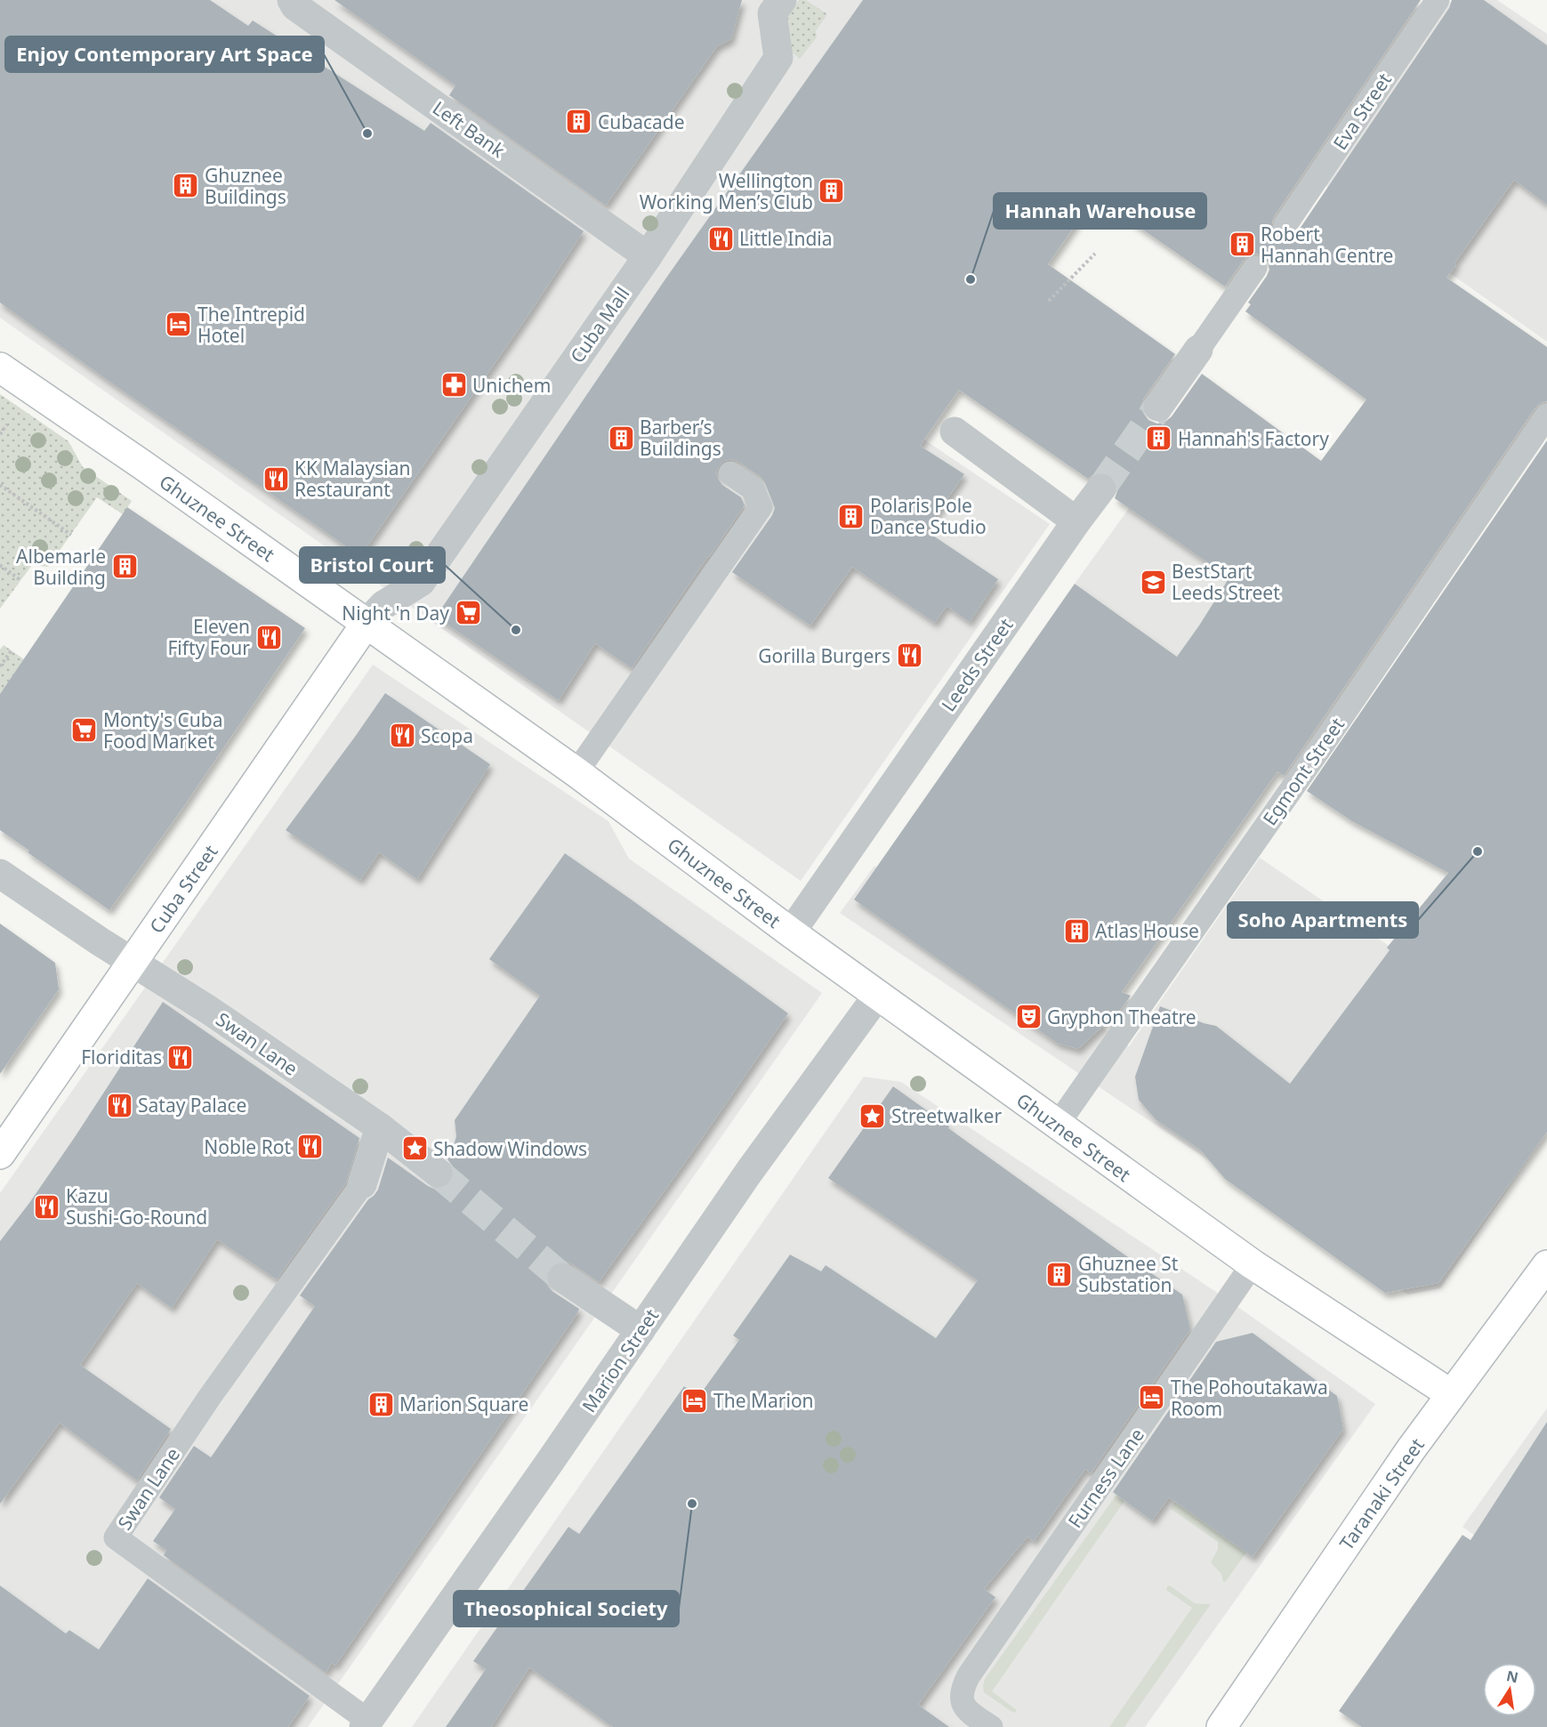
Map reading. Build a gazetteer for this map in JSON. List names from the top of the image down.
{
  "streets": {
    "main road": ["Ghuznee Street", "Cuba Street", "Taranaki Street"],
    "street": [
      "Left Bank",
      "Cuba Mall",
      "Leeds Street",
      "Swan Lane",
      "Marion Street"
    ],
    "lane": ["Eva Street", "Egmont Street", "Furness Lane"]
  },
  "crossings": [
    ["Left Bank", "Cuba Mall"],
    ["Cuba Mall", "Ghuznee Street"],
    ["Cuba Mall", "Cuba Street"],
    ["Ghuznee Street", "Leeds Street"],
    ["Ghuznee Street", "Egmont Street"],
    ["Ghuznee Street", "Cuba Street"],
    ["Ghuznee Street", "Marion Street"],
    ["Ghuznee Street", "Furness Lane"],
    ["Ghuznee Street", "Taranaki Street"],
    ["Cuba Street", "Swan Lane"],
    ["Swan Lane", "Marion Street"]
  ],
  "places": {
    "building": [
      "Cubacade",
      "Ghuznee Buildings",
      "Wellington Working Men’s Club",
      "Robert Hannah Centre",
      "Barber’s Buildings",
      "Hannah's Factory",
      "Polaris Pole Dance Studio",
      "Albemarle Building",
      "Atlas House",
      "Ghuznee St Substation",
      "Marion Square"
    ],
    "other": [
      "Enjoy Contemporary Art Space",
      "Hannah Warehouse",
      "Bristol Court",
      "Soho Apartments",
      "Theosophical Society"
    ],
    "restaurant": [
      "Little India",
      "KK Malaysian Restaurant",
      "Eleven Fifty Four",
      "Gorilla Burgers",
      "Scopa",
      "Floriditas",
      "Satay Palace",
      "Noble Rot",
      "Kazu Sushi-Go-Round"
    ],
    "hotel": ["The Intrepid Hotel", "The Pohoutakawa Room", "The Marion"],
    "pharmacy": ["Unichem"],
    "school or university": ["BestStart Leeds Street"],
    "supermarket": ["Night 'n Day", "Monty's Cuba Food Market"],
    "theatre": ["Gryphon Theatre"],
    "place": ["Streetwalker", "Shadow Windows"]
  },
  "north": "top"
}
